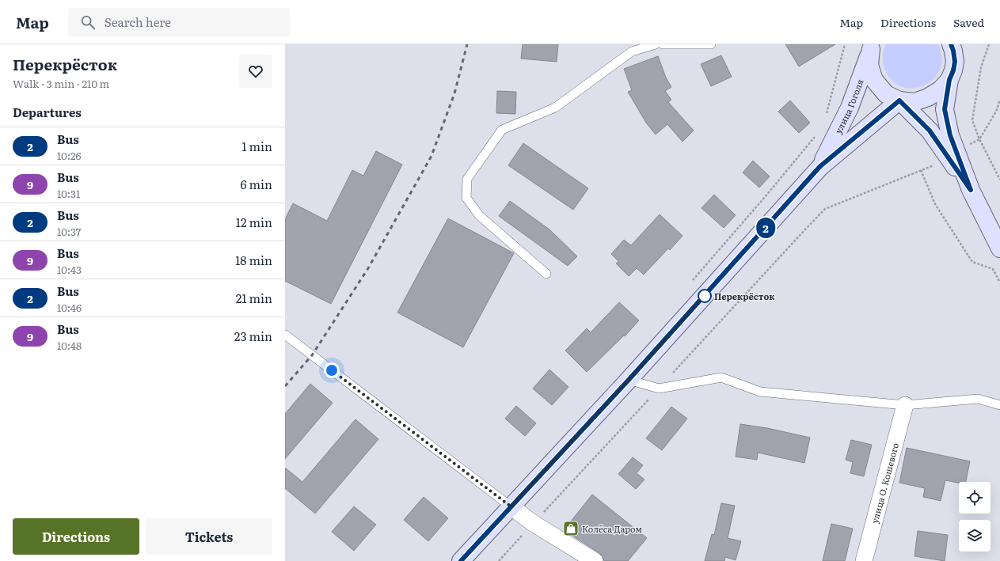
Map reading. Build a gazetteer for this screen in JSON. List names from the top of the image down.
{
  "streets": {
    "main road": ["улица Гоголя"],
    "street": ["улица О. Кошевого"]
  },
  "places": {
    "other": ["Перекрёсток"],
    "shop": ["Колёса Даром"]
  },
  "lines": ["bus line 2"],
  "page": {
    "header": "Map",
    "search": "Search here",
    "nav": ["Map", "Directions", "Saved"],
    "heading": [
      ["Перекрёсток", "Walk · 3 min · 210 m"],
      "Departures"
    ],
    "on_map": "2",
    "list": [
      {
        "mark": "2",
        "name": "Bus",
        "note": "10:26",
        "value": "1 min"
      },
      {
        "mark": "9",
        "name": "Bus",
        "note": "10:31",
        "value": "6 min"
      },
      {
        "mark": "2",
        "name": "Bus",
        "note": "10:37",
        "value": "12 min"
      },
      {
        "mark": "9",
        "name": "Bus",
        "note": "10:43",
        "value": "18 min"
      },
      {
        "mark": "2",
        "name": "Bus",
        "note": "10:46",
        "value": "21 min"
      },
      {
        "mark": "9",
        "name": "Bus",
        "note": "10:48",
        "value": "23 min"
      }
    ],
    "buttons": ["Directions", "Tickets"]
  }
}
